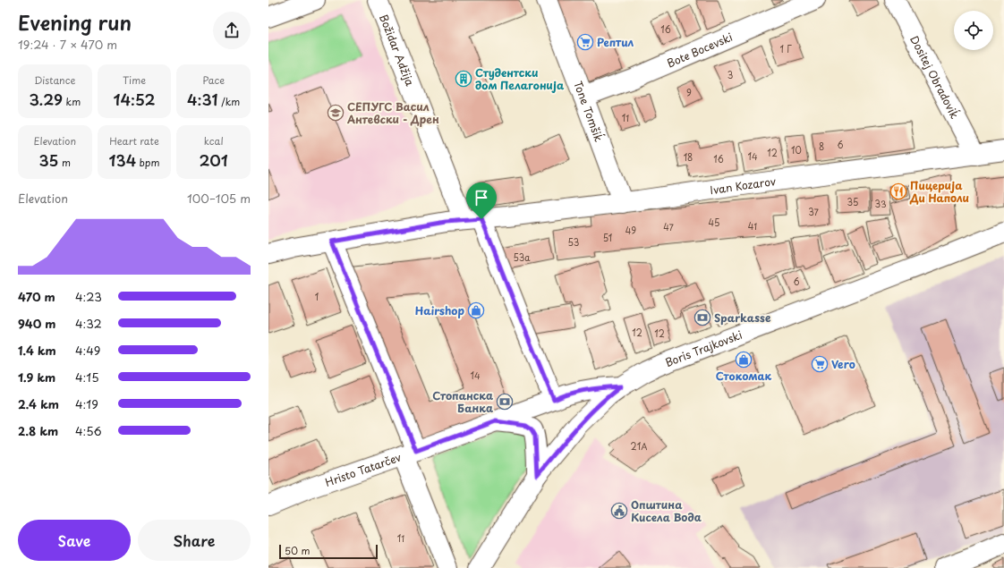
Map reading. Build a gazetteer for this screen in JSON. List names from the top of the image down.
{
  "streets": {
    "street": [
      "Bote Bocevski",
      "Božidar Adžija",
      "Dositej Obradoviḱ",
      "Tone Tomšiḱ",
      "Ivan Kozarov",
      "Boris Trajkovski",
      "Hristo Tatarčev"
    ]
  },
  "crossings": [
    ["Bote Bocevski", "Tone Tomšiḱ"],
    ["Božidar Adžija", "Ivan Kozarov"],
    ["Božidar Adžija", "Hristo Tatarčev"],
    ["Dositej Obradoviḱ", "Ivan Kozarov"],
    ["Tone Tomšiḱ", "Ivan Kozarov"],
    ["Boris Trajkovski", "Hristo Tatarčev"]
  ],
  "places": {
    "supermarket": ["Рептил", "Vero"],
    "building": ["Студентски дом Пелагонија"],
    "school or university": ["СЕПУГС Васил Антевски - Дрен"],
    "restaurant": ["Пицерија Ди Наполи"],
    "shop": ["Hairshop", "Стокомак"],
    "bank": ["Sparkasse", "Стопанска Банка"],
    "public building": ["Општина Кисела Вода"]
  },
  "house_numbers": [
    "16",
    "1 Г",
    "3",
    "9",
    "11",
    "6",
    "8",
    "10",
    "12",
    "14",
    "18",
    "16",
    "35",
    "33",
    "37",
    "45",
    "41",
    "47",
    "49",
    "51",
    "53",
    "53а",
    "6",
    "1",
    "12",
    "12",
    "14",
    "21A",
    "11"
  ],
  "scale_bar": "50 m",
  "page": {
    "heading": ["Evening run", "19:24 · 7 × 470 m"],
    "stats": [
      ["Distance", "3.29 km"],
      ["Time", "14:52"],
      ["Pace", "4:31 /km"],
      ["Elevation", "35 m"],
      ["Heart rate", "134 bpm"],
      ["kcal", "201"]
    ],
    "chart": ["Elevation", "100–105 m"],
    "list": [
      {
        "name": "470 m",
        "note": "4:23"
      },
      {
        "name": "940 m",
        "note": "4:32"
      },
      {
        "name": "1.4 km",
        "note": "4:49"
      },
      {
        "name": "1.9 km",
        "note": "4:15"
      },
      {
        "name": "2.4 km",
        "note": "4:19"
      },
      {
        "name": "2.8 km",
        "note": "4:56"
      }
    ],
    "buttons": ["Save", "Share"],
    "scale": "50 m"
  }
}
